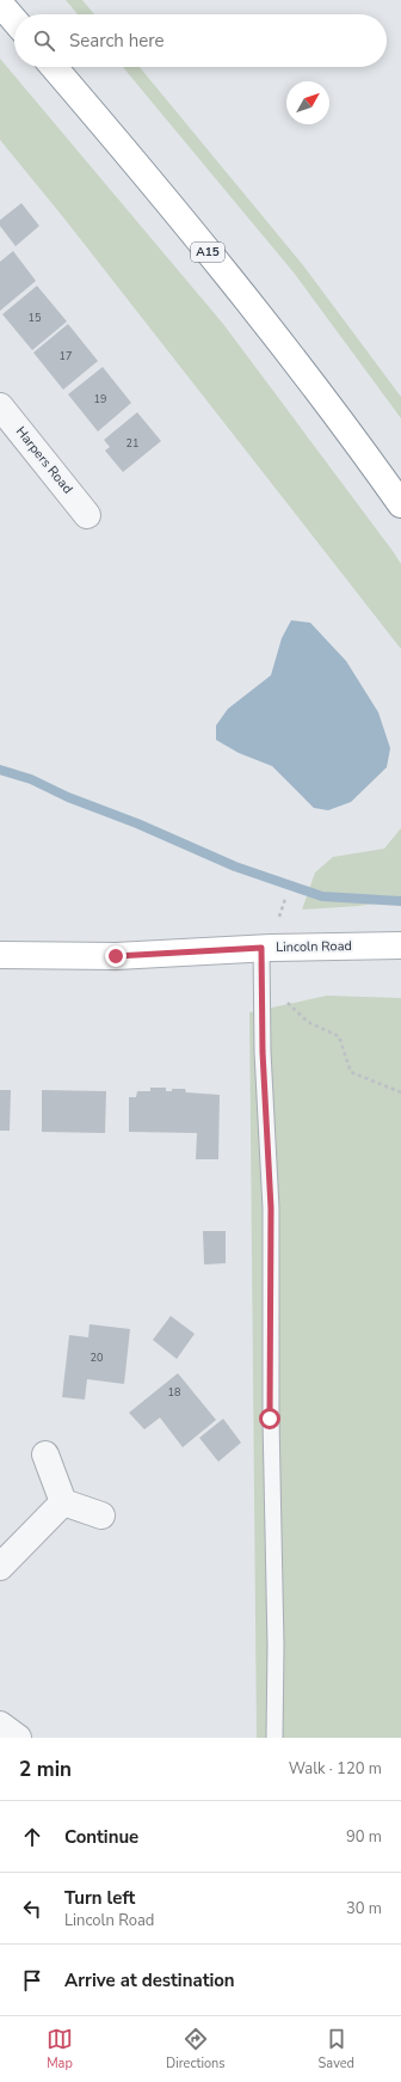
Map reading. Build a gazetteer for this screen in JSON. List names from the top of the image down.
{
  "streets": {
    "main road": ["A15", "Lincoln Road"],
    "street": ["Harpers Road"]
  },
  "house_numbers": [
    "15",
    "17",
    "19",
    "21",
    "20",
    "18"
  ],
  "north": "top right",
  "page": {
    "search": "Search here",
    "heading": ["2 min", "Walk · 120 m"],
    "list": [
      ["Continue", "90 m"],
      ["Turn left", "Lincoln Road", "30 m"],
      "Arrive at destination"
    ],
    "nav": ["Map", "Directions", "Saved"]
  }
}
